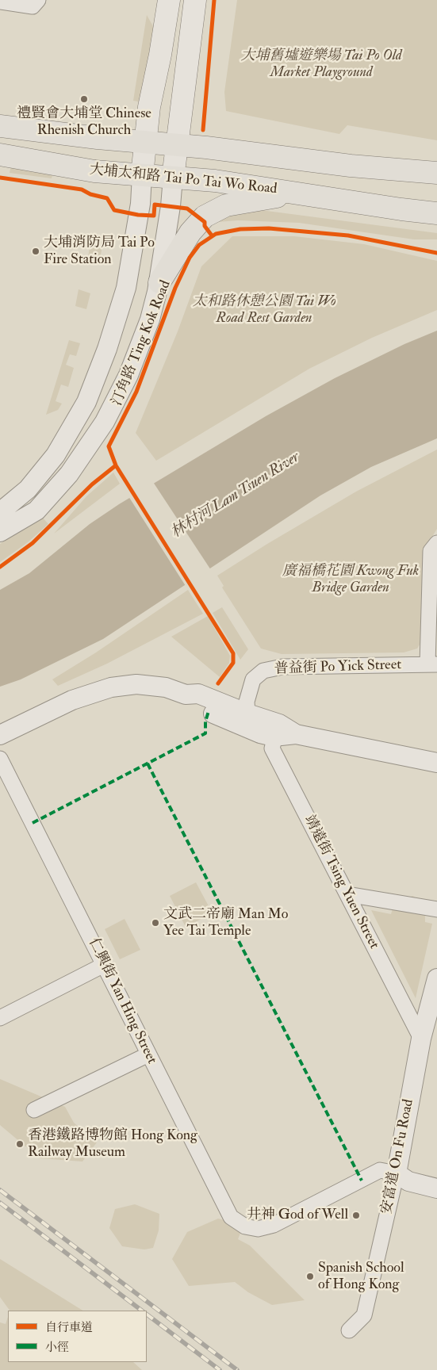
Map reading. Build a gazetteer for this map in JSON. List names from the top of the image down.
{
  "streets": {
    "main road": ["大埔太和路 Tai Po Tai Wo Road", "汀角路 Ting Kok Road"],
    "street": [
      "普益街 Po Yick Street",
      "靖遠街 Tsing Yuen Street",
      "仁興街 Yan Hing Street",
      "安富道 On Fu Road"
    ]
  },
  "crossings": [
    ["大埔太和路 Tai Po Tai Wo Road", "汀角路 Ting Kok Road"],
    ["靖遠街 Tsing Yuen Street", "安富道 On Fu Road"],
    ["仁興街 Yan Hing Street", "安富道 On Fu Road"]
  ],
  "water": ["林村河 Lam Tsuen River"],
  "parks": ["大埔舊墟遊樂場 Tai Po Old Market Playground", "太和路休憩公園 Tai Wo Road Rest Garden", "廣福橋花園 Kwong Fuk Bridge Garden"],
  "places": [
    "禮賢會大埔堂 Chinese Rhenish Church",
    "大埔消防局 Tai Po Fire Station",
    "文武二帝廟 Man Mo Yee Tai Temple",
    "香港鐵路博物館 Hong Kong Railway Museum",
    "井神 God of Well",
    "Spanish School of Hong Kong"
  ],
  "legend": ["自行車道", "小徑"]
}
